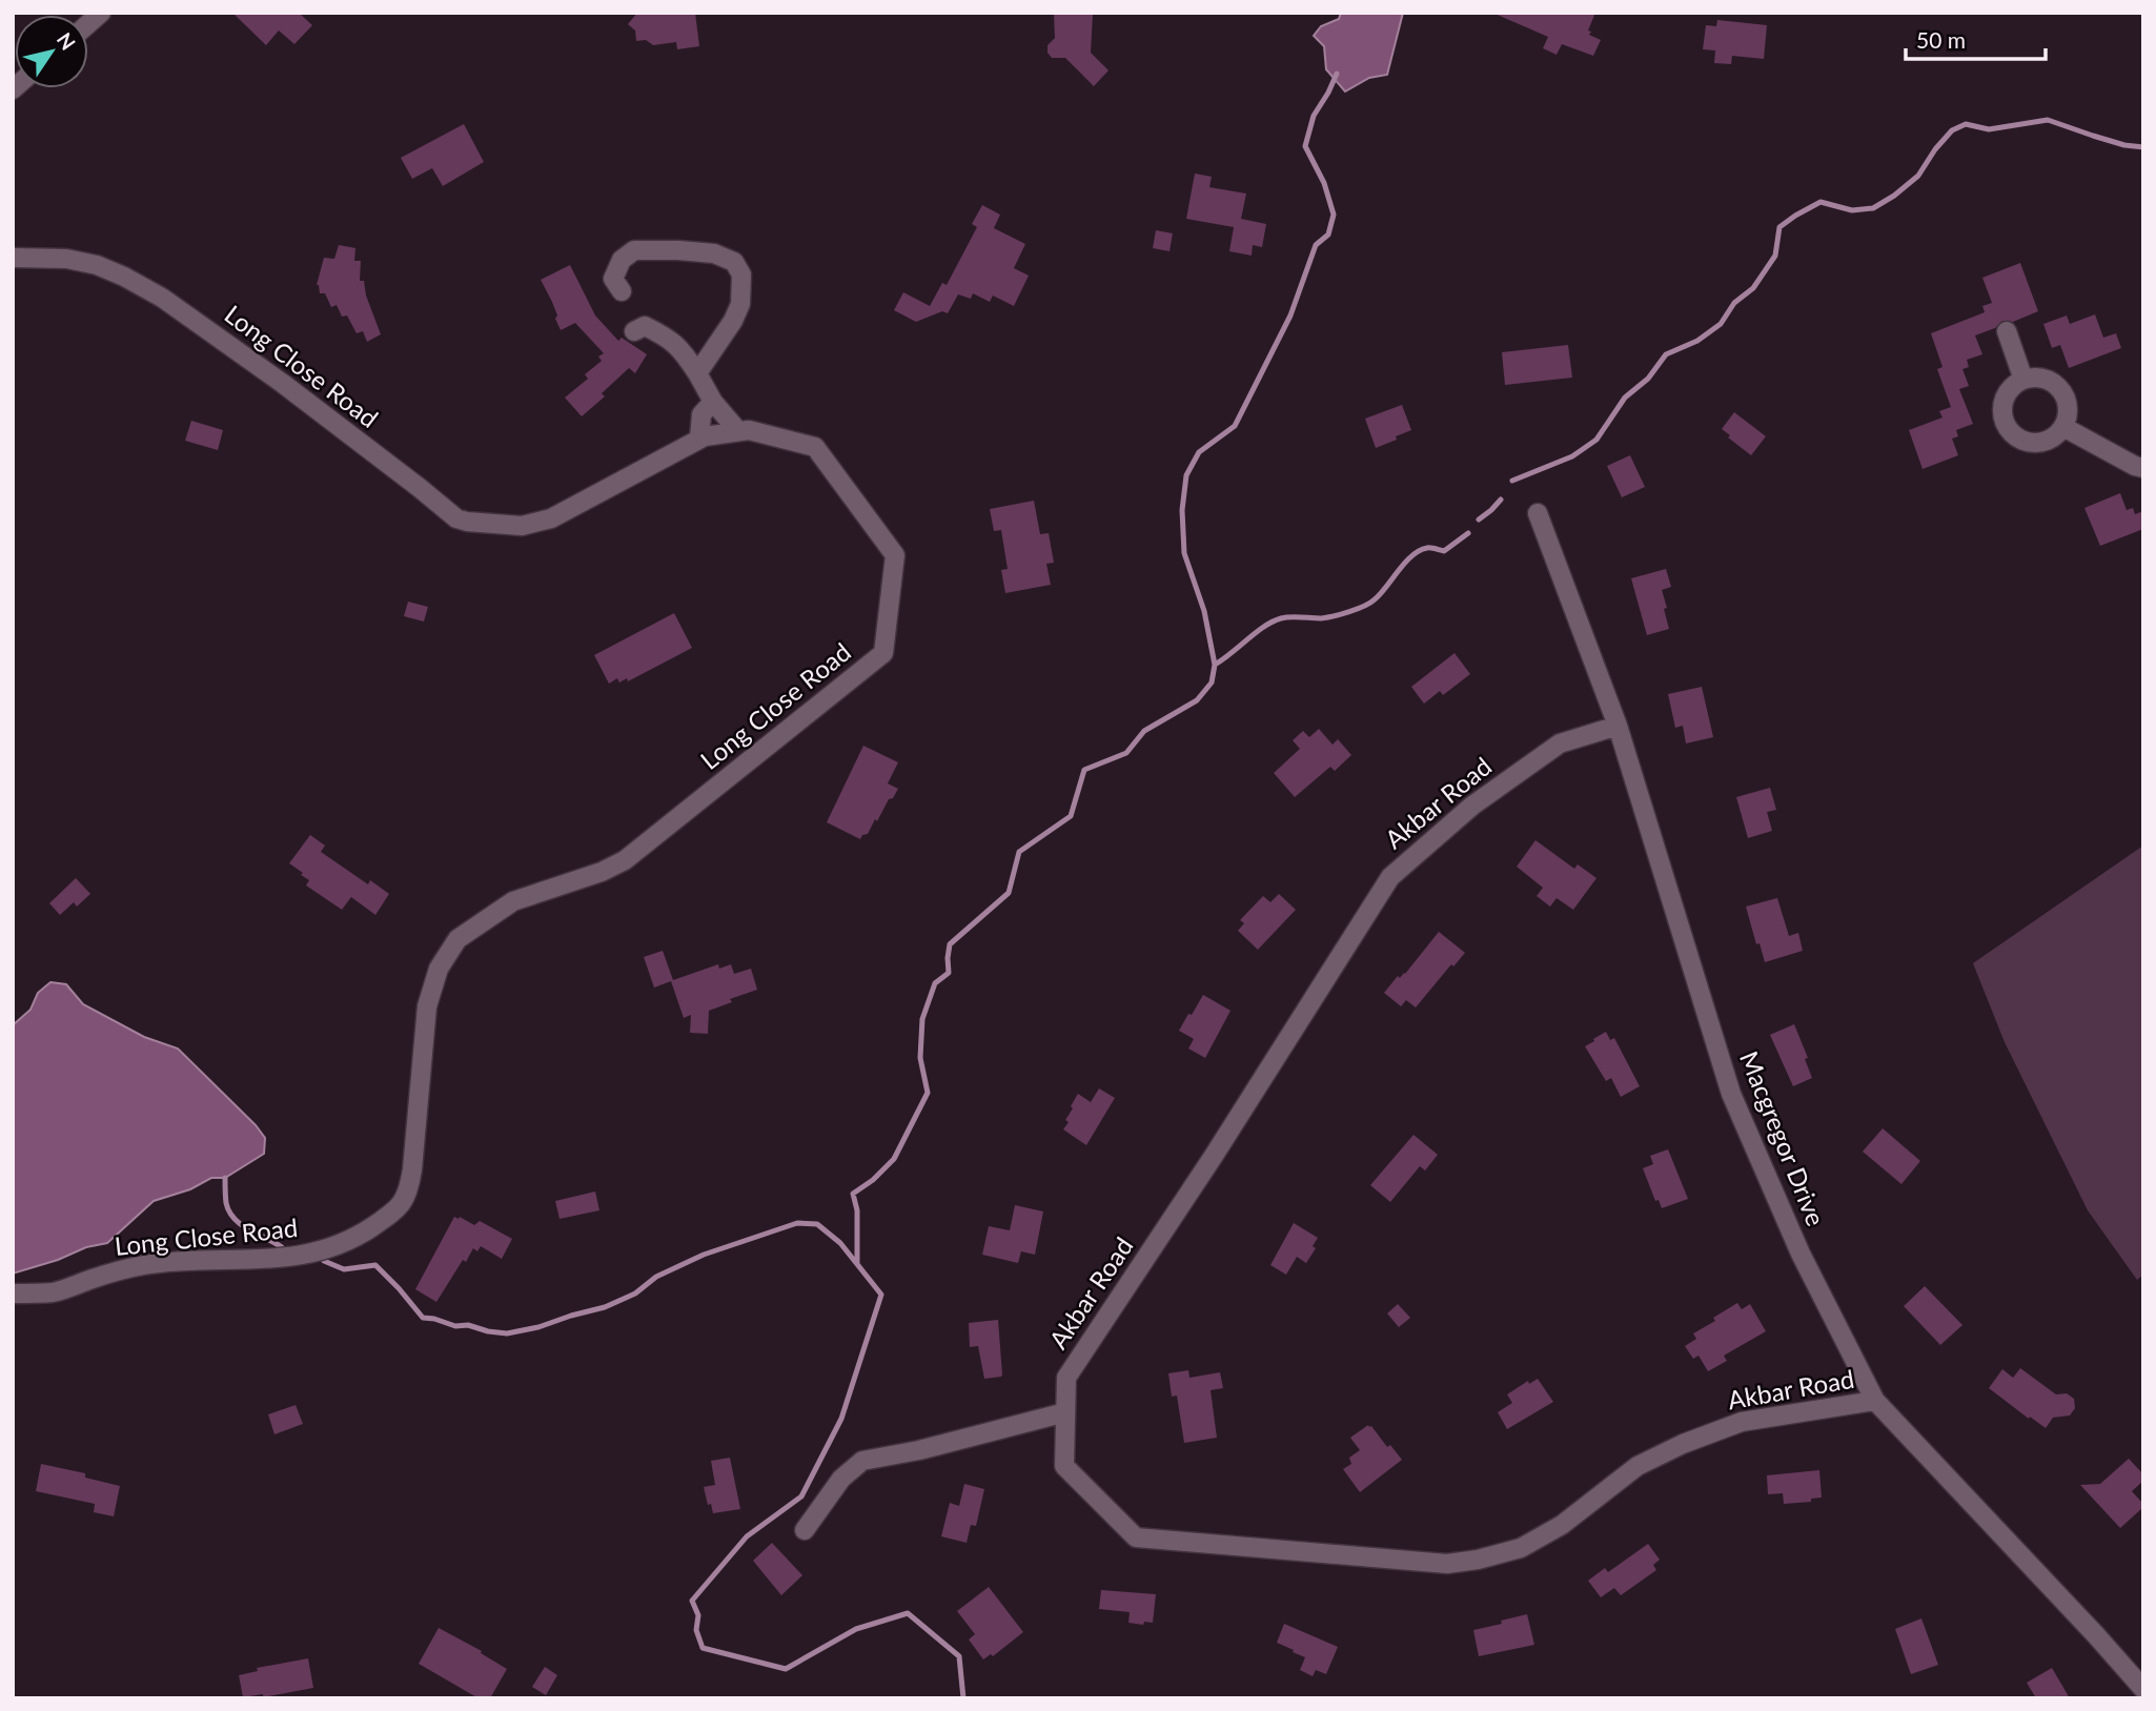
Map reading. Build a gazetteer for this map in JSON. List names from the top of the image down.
{
  "streets": {
    "street": ["Long Close Road", "Akbar Road", "Macgregor Drive"]
  },
  "crossings": [
    ["Akbar Road", "Macgregor Drive"]
  ],
  "scale_bar": "50 m",
  "north": "top right"
}
